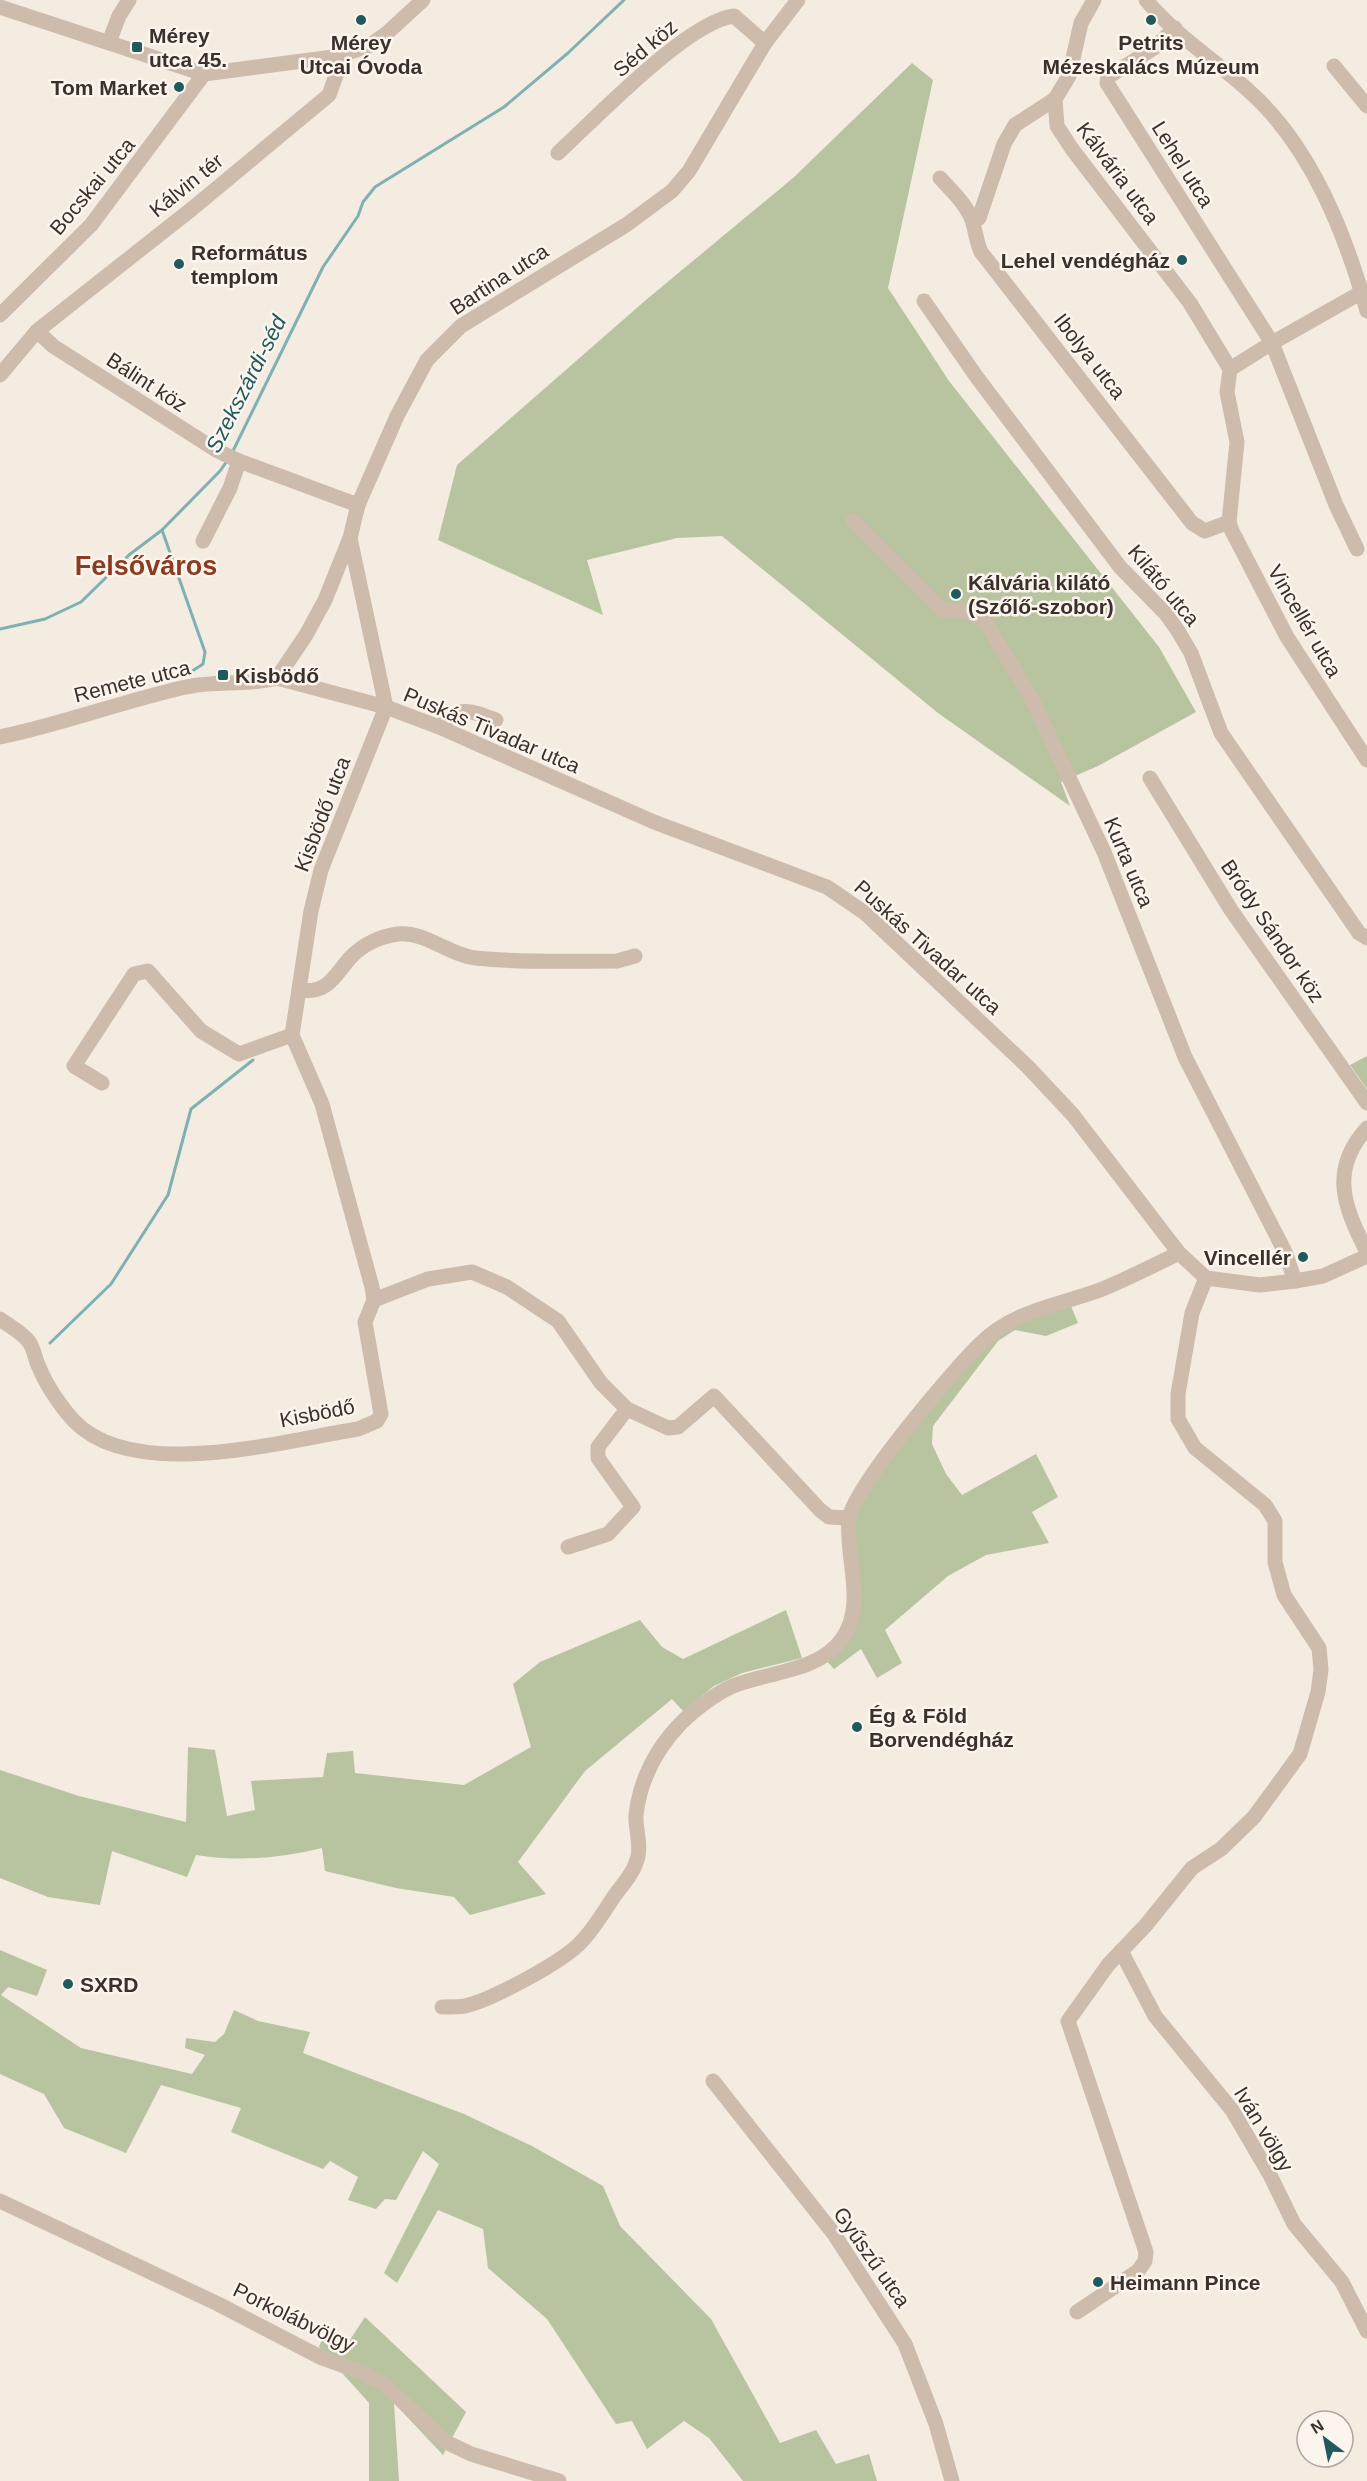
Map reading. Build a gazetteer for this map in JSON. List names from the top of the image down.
{
  "streets": {
    "street": [
      "Séd köz",
      "Lehel utca",
      "Kálvária utca",
      "Kálvin tér",
      "Bocskai utca",
      "Bartina utca",
      "Ibolya utca",
      "Bálint köz",
      "Kilátó utca",
      "Vincellér utca",
      "Remete utca",
      "Puskás Tivadar utca",
      "Kisbödő utca",
      "Kurta utca",
      "Bródy Sándor köz",
      "Kisbödő",
      "Iván völgy",
      "Gyűszű utca",
      "Porkolábvölgy"
    ]
  },
  "crossings": [
    ["Séd köz", "Bartina utca"],
    ["Kálvin tér", "Bálint köz"],
    ["Bartina utca", "Bálint köz"],
    ["Bartina utca", "Remete utca"],
    ["Bartina utca", "Puskás Tivadar utca"],
    ["Ibolya utca", "Vincellér utca"],
    ["Remete utca", "Puskás Tivadar utca"],
    ["Puskás Tivadar utca", "Kisbödő utca"]
  ],
  "districts": ["Felsőváros"],
  "water": ["Szekszárdi-séd"],
  "places": {
    "other": [
      "Mérey Utcai Óvoda",
      "Petrits Mézeskalács Múzeum",
      "Tom Market",
      "Lehel vendégház",
      "Református templom",
      "Kálvária kilátó (Szőlő-szobor)",
      "Vincellér",
      "Ég & Föld Borvendégház",
      "SXRD",
      "Heimann Pince"
    ],
    "transit": ["Mérey utca 45.", "Kisbödő"]
  },
  "north": "top left"
}
